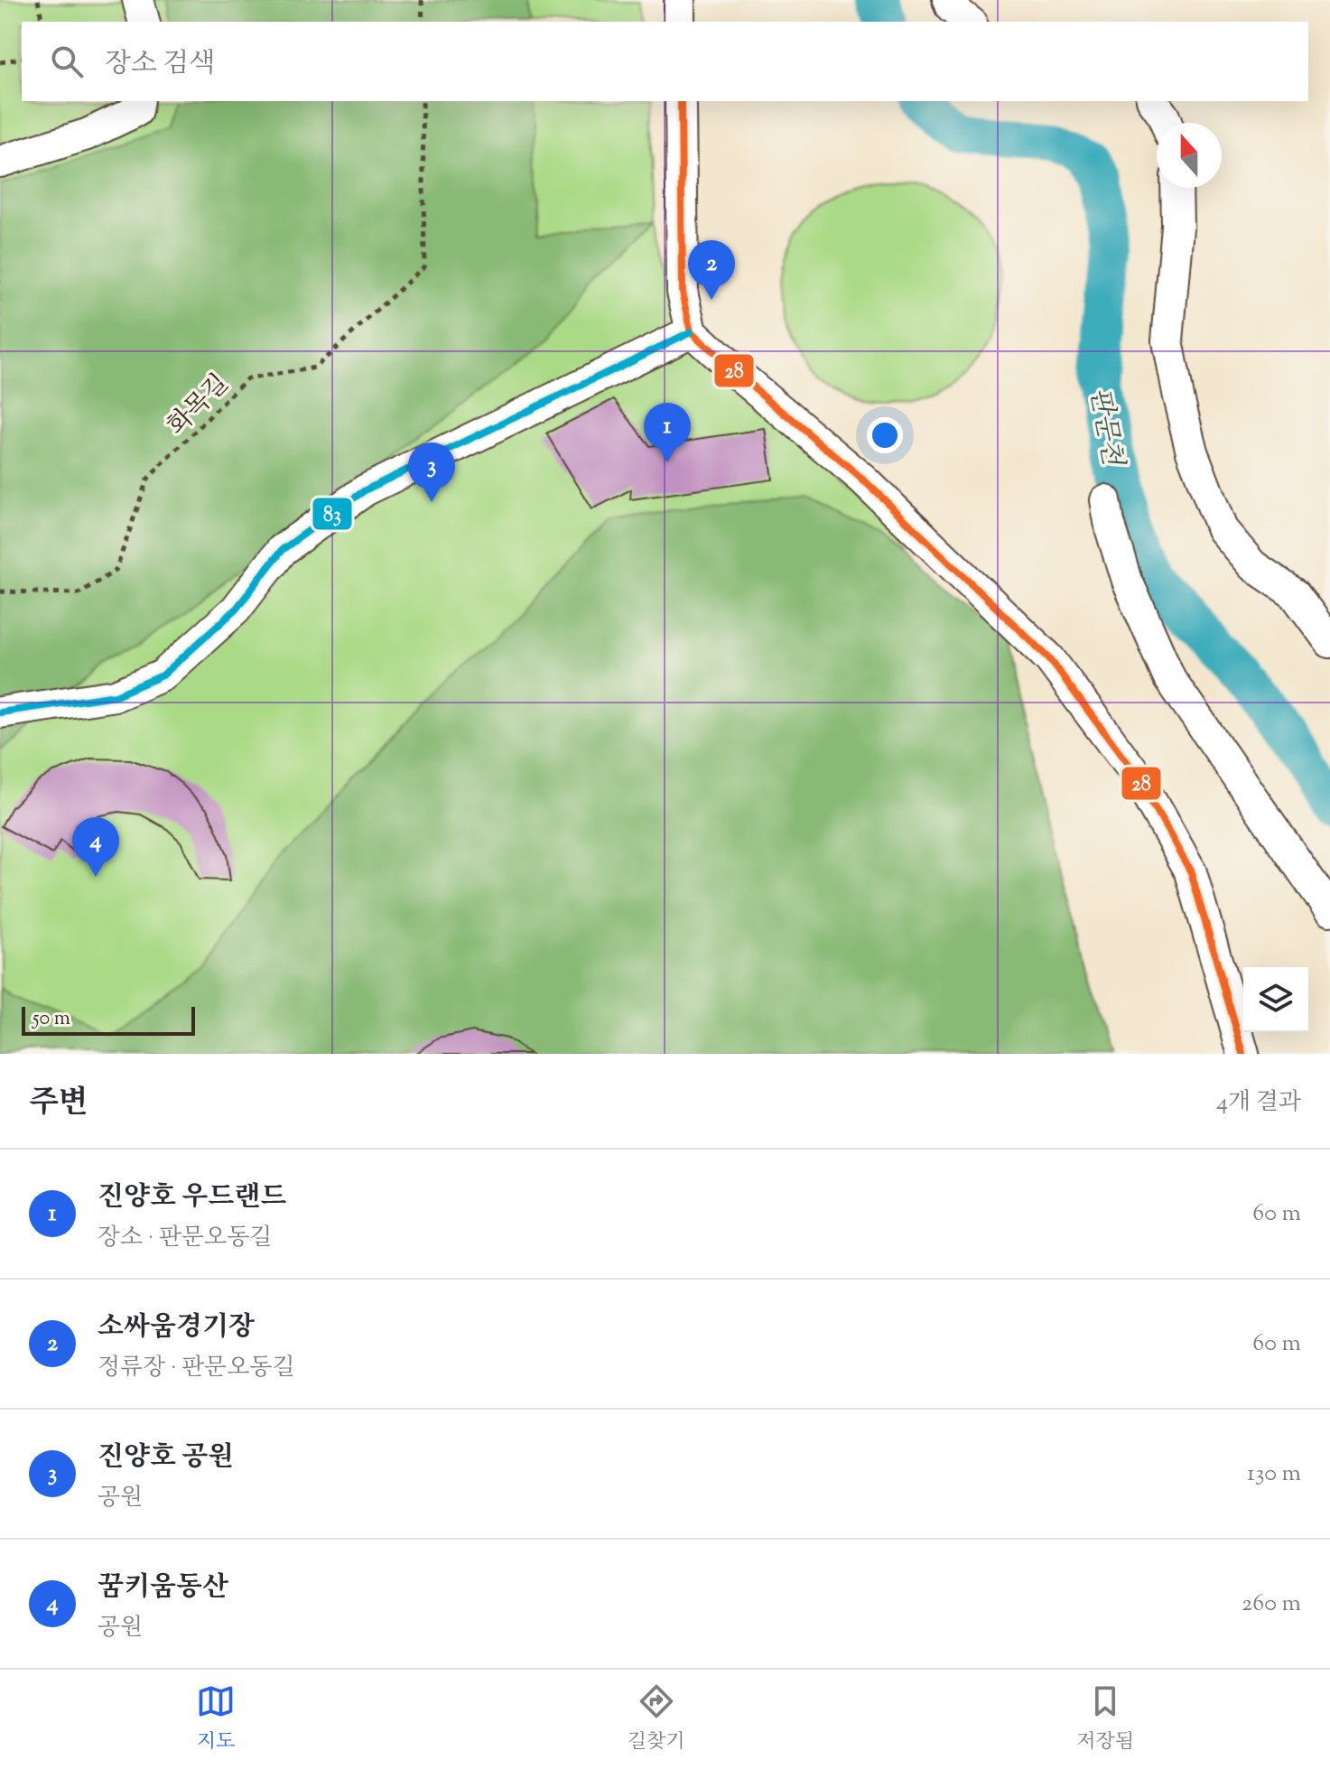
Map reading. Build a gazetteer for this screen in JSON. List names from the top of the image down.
{
  "streets": {
    "path": ["화목길"]
  },
  "water": ["판문천"],
  "lines": ["transit line 28", "transit line 83"],
  "scale_bar": "50 m",
  "north": "top",
  "page": {
    "search": "장소 검색",
    "pins": [
      "2",
      "1",
      "3",
      "4"
    ],
    "scale": "50 m",
    "heading": ["주변", "4개 결과"],
    "list": [
      {
        "mark": "1",
        "name": "진양호 우드랜드",
        "note": "장소 · 판문오동길",
        "value": "60 m"
      },
      {
        "mark": "2",
        "name": "소싸움경기장",
        "note": "정류장 · 판문오동길",
        "value": "60 m"
      },
      {
        "mark": "3",
        "name": "진양호 공원",
        "note": "공원",
        "value": "130 m"
      },
      {
        "mark": "4",
        "name": "꿈키움동산",
        "note": "공원",
        "value": "260 m"
      }
    ],
    "nav": ["지도", "길찾기", "저장됨"]
  }
}
